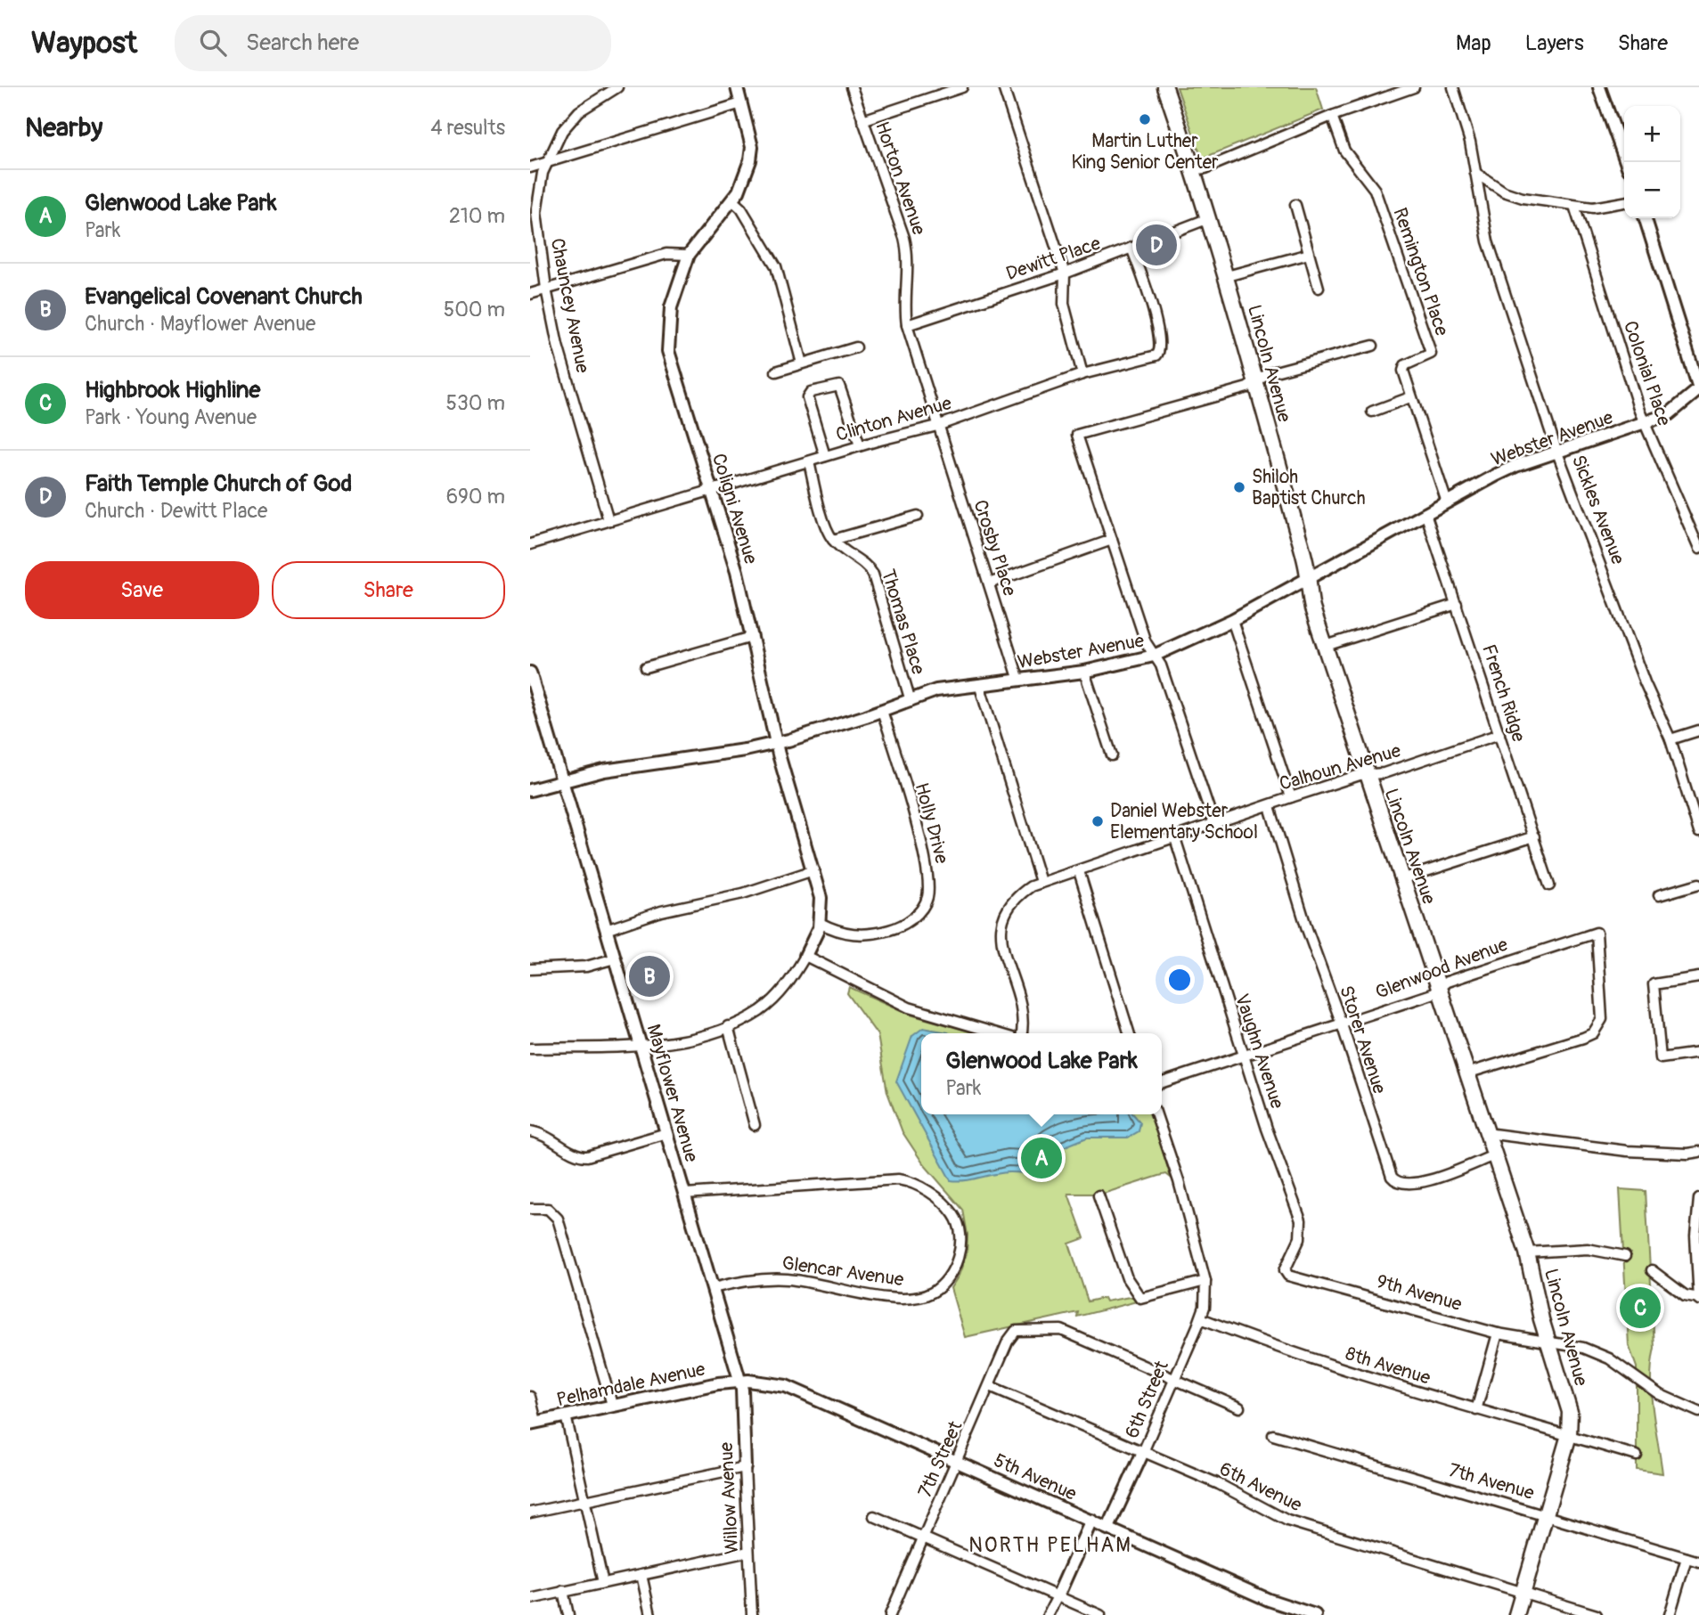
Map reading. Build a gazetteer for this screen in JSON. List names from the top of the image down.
{
  "streets": {
    "main road": ["Lincoln Avenue"],
    "street": [
      "Horton Avenue",
      "Dewitt Place",
      "Remington Place",
      "Chauncey Avenue",
      "Colonial Place",
      "Clinton Avenue",
      "Webster Avenue",
      "Coligni Avenue",
      "Sickles Avenue",
      "Crosby Place",
      "Thomas Place",
      "French Ridge",
      "Calhoun Avenue",
      "Holly Drive",
      "Glenwood Avenue",
      "Storer Avenue",
      "Vaughn Avenue",
      "Mayflower Avenue",
      "Glencar Avenue",
      "9th Avenue",
      "8th Avenue",
      "Pelhamdale Avenue",
      "6th Street",
      "7th Street",
      "5th Avenue",
      "7th Avenue",
      "6th Avenue",
      "Willow Avenue"
    ]
  },
  "crossings": [
    ["Horton Avenue", "Dewitt Place"],
    ["Horton Avenue", "Clinton Avenue"],
    ["Horton Avenue", "Crosby Place"],
    ["Dewitt Place", "Lincoln Avenue"],
    ["Dewitt Place", "Clinton Avenue"],
    ["Remington Place", "Webster Avenue"],
    ["Chauncey Avenue", "Clinton Avenue"],
    ["Lincoln Avenue", "Webster Avenue"],
    ["Lincoln Avenue", "Calhoun Avenue"],
    ["Lincoln Avenue", "Glenwood Avenue"],
    ["Lincoln Avenue", "Storer Avenue"],
    ["Lincoln Avenue", "9th Avenue"],
    ["Lincoln Avenue", "8th Avenue"],
    ["Lincoln Avenue", "7th Avenue"],
    ["Lincoln Avenue", "6th Avenue"],
    ["Colonial Place", "Webster Avenue"],
    ["Clinton Avenue", "Coligni Avenue"],
    ["Clinton Avenue", "Crosby Place"],
    ["Webster Avenue", "Coligni Avenue"],
    ["Webster Avenue", "Sickles Avenue"],
    ["Webster Avenue", "Crosby Place"],
    ["Webster Avenue", "Thomas Place"],
    ["Webster Avenue", "French Ridge"],
    ["Webster Avenue", "Holly Drive"],
    ["Webster Avenue", "Mayflower Avenue"],
    ["Coligni Avenue", "Holly Drive"],
    ["French Ridge", "Calhoun Avenue"],
    ["Calhoun Avenue", "Storer Avenue"],
    ["Calhoun Avenue", "Vaughn Avenue"],
    ["Glenwood Avenue", "Storer Avenue"],
    ["Glenwood Avenue", "Vaughn Avenue"],
    ["Vaughn Avenue", "9th Avenue"],
    ["Mayflower Avenue", "Glencar Avenue"],
    ["Mayflower Avenue", "Pelhamdale Avenue"],
    ["Mayflower Avenue", "5th Avenue"],
    ["Mayflower Avenue", "Willow Avenue"],
    ["8th Avenue", "6th Street"],
    ["Pelhamdale Avenue", "5th Avenue"],
    ["Pelhamdale Avenue", "Willow Avenue"],
    ["6th Street", "7th Street"],
    ["6th Street", "5th Avenue"],
    ["6th Street", "6th Avenue"],
    ["7th Street", "5th Avenue"],
    ["7th Street", "6th Avenue"],
    ["5th Avenue", "Willow Avenue"]
  ],
  "districts": ["NORTH PELHAM"],
  "places": ["Martin Luther King Senior Center", "Shiloh Baptist Church", "Daniel Webster Elementary School"],
  "page": {
    "header": "Waypost",
    "search": "Search here",
    "nav": ["Map", "Layers", "Share"],
    "heading": ["Nearby", "4 results"],
    "map_buttons": ["+", "−"],
    "list": [
      {
        "mark": "A",
        "name": "Glenwood Lake Park",
        "note": "Park",
        "value": "210 m"
      },
      {
        "mark": "B",
        "name": "Evangelical Covenant Church",
        "note": "Church · Mayflower Avenue",
        "value": "500 m"
      },
      {
        "mark": "C",
        "name": "Highbrook Highline",
        "note": "Park · Young Avenue",
        "value": "530 m"
      },
      {
        "mark": "D",
        "name": "Faith Temple Church of God",
        "note": "Church · Dewitt Place",
        "value": "690 m"
      }
    ],
    "pins": [
      "D",
      "B",
      "A",
      "C"
    ],
    "buttons": ["Save", "Share"],
    "popup": ["Glenwood Lake Park", "Park"]
  }
}
